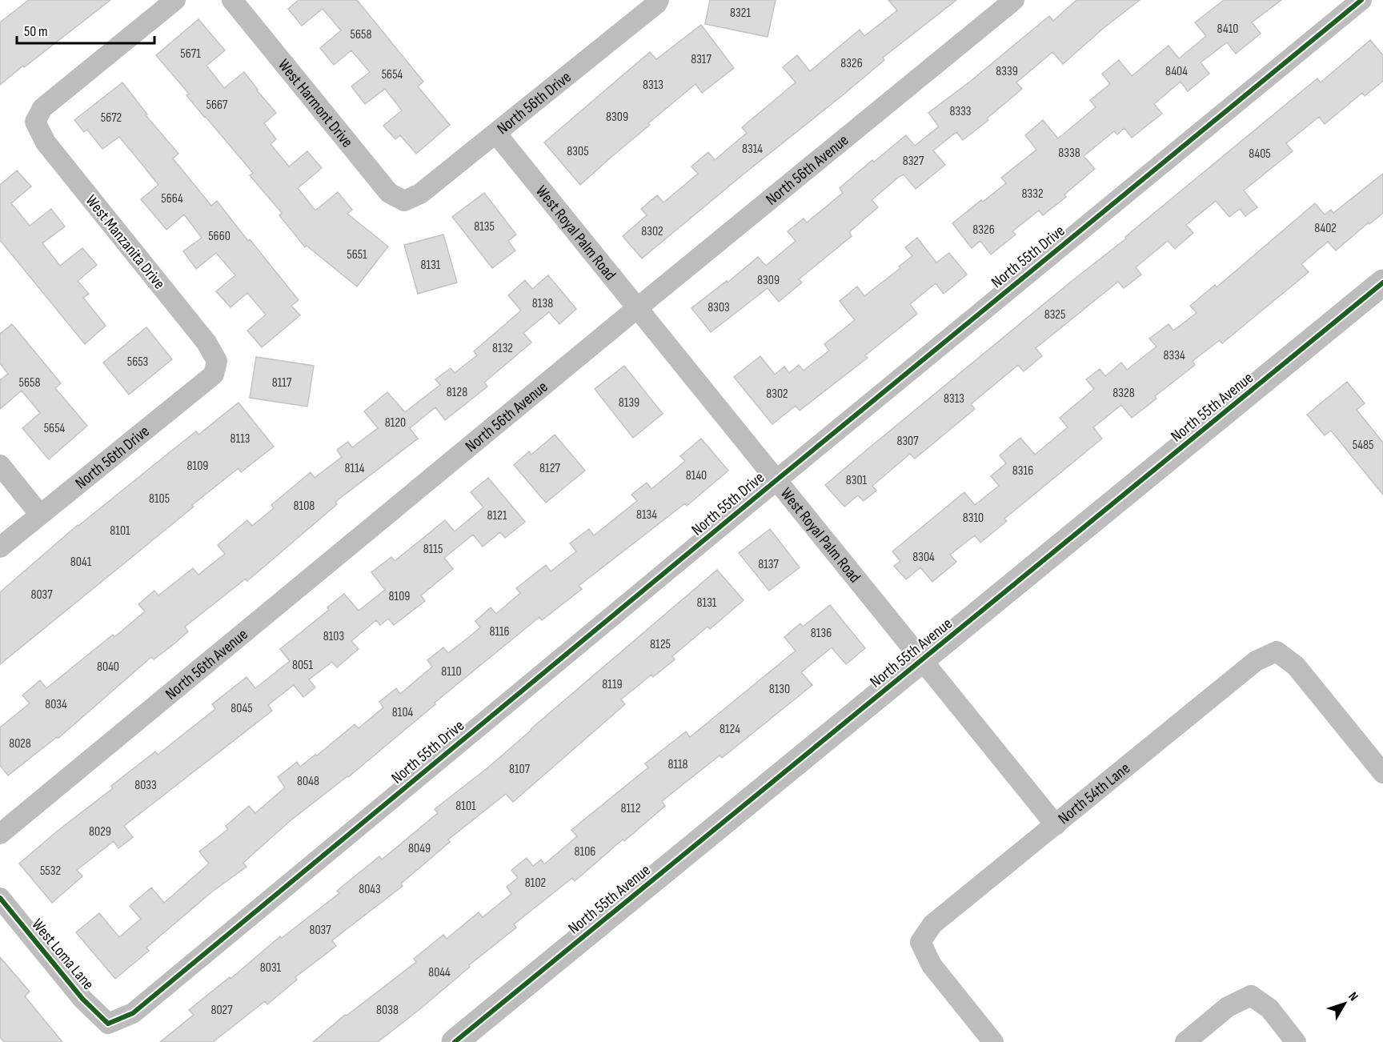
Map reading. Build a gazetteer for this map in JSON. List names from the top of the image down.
{
  "streets": {
    "street": [
      "West Harmont Drive",
      "North 56th Drive",
      "North 56th Avenue",
      "West Royal Palm Road",
      "West Manzanita Drive",
      "North 55th Drive",
      "North 55th Avenue",
      "North 54th Lane",
      "West Loma Lane"
    ]
  },
  "crossings": [
    ["West Harmont Drive", "North 56th Drive"],
    ["North 56th Drive", "West Royal Palm Road"],
    ["North 56th Drive", "West Manzanita Drive"],
    ["North 56th Avenue", "West Royal Palm Road"],
    ["West Royal Palm Road", "North 55th Drive"],
    ["West Royal Palm Road", "North 55th Avenue"],
    ["West Royal Palm Road", "North 54th Lane"],
    ["North 55th Drive", "West Loma Lane"]
  ],
  "house_numbers": [
    "8321",
    "8410",
    "5658",
    "5671",
    "8317",
    "8326",
    "8339",
    "8404",
    "5654",
    "8313",
    "5667",
    "8333",
    "8309",
    "5672",
    "8314",
    "8305",
    "8338",
    "8405",
    "8327",
    "8332",
    "5664",
    "8135",
    "8402",
    "8326",
    "8302",
    "5660",
    "5651",
    "8131",
    "8309",
    "8138",
    "8303",
    "8325",
    "8132",
    "8334",
    "5653",
    "5658",
    "8117",
    "8128",
    "8328",
    "8302",
    "8313",
    "8139",
    "8120",
    "5654",
    "8113",
    "8307",
    "5485",
    "8109",
    "8114",
    "8127",
    "8316",
    "8140",
    "8301",
    "8105",
    "8108",
    "8134",
    "8121",
    "8310",
    "8101",
    "8115",
    "8304",
    "8041",
    "8137",
    "8037",
    "8109",
    "8131",
    "8116",
    "8136",
    "8103",
    "8125",
    "8051",
    "8040",
    "8110",
    "8119",
    "8130",
    "8034",
    "8045",
    "8104",
    "8124",
    "8028",
    "8118",
    "8107",
    "8048",
    "8033",
    "8101",
    "8112",
    "8029",
    "8049",
    "8106",
    "5532",
    "8102",
    "8043",
    "8037",
    "8031",
    "8044",
    "8027",
    "8038"
  ],
  "scale_bar": "50 m",
  "north": "top right"
}
